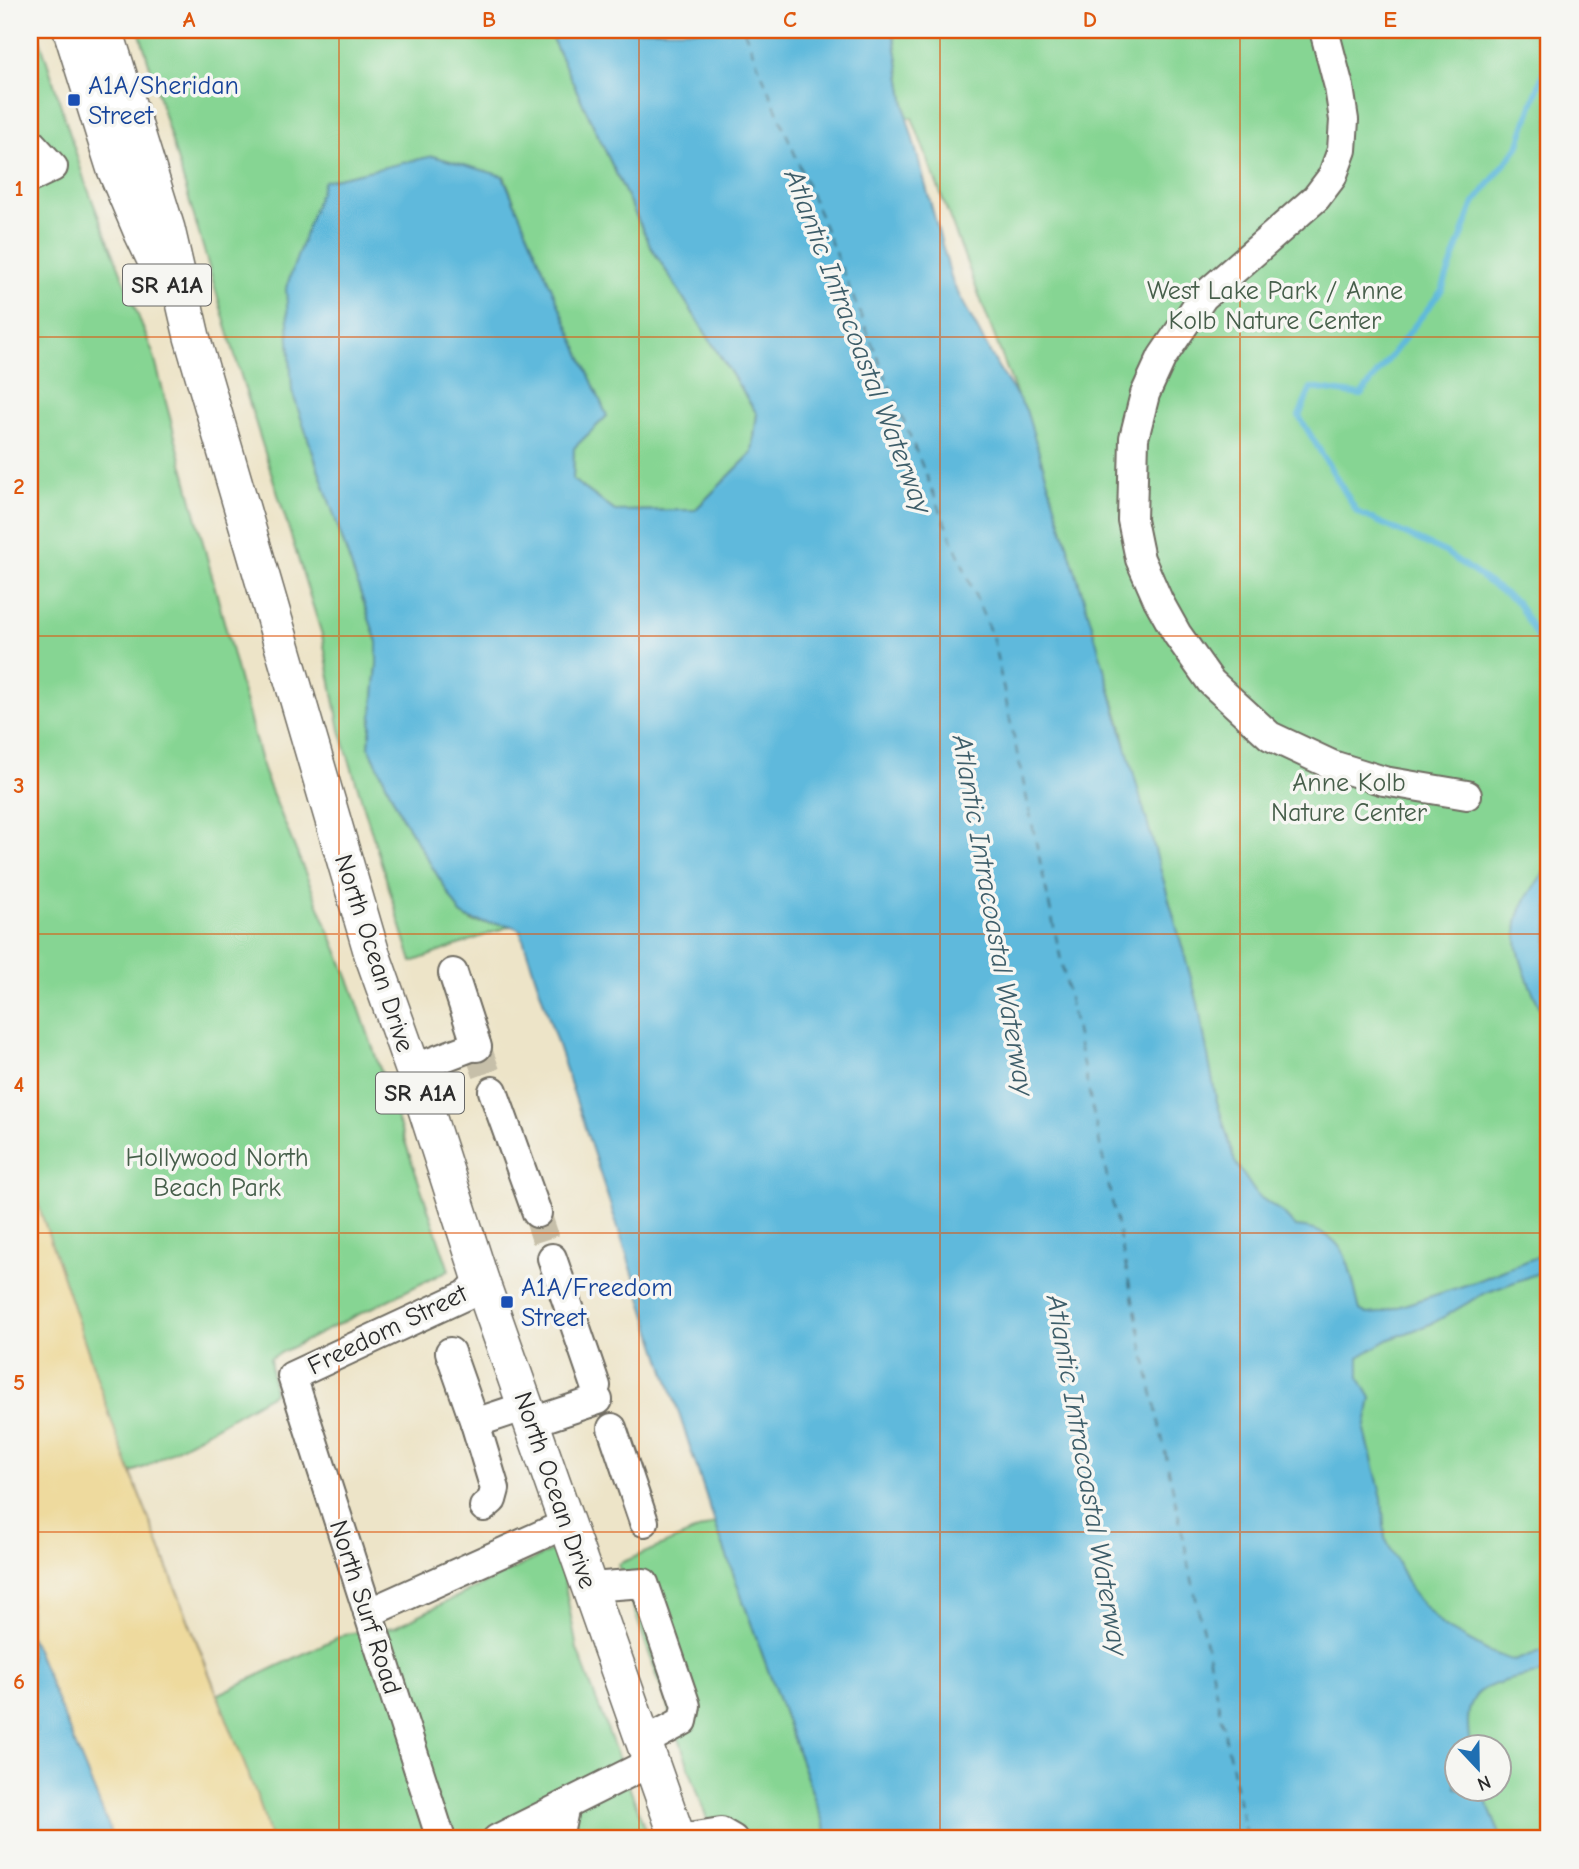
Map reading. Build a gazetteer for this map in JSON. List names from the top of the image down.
{
  "streets": {
    "main road": ["SR A1A", "North Ocean Drive"],
    "street": ["Freedom Street", "North Surf Road"]
  },
  "crossings": [
    ["North Ocean Drive", "Freedom Street"],
    ["Freedom Street", "North Surf Road"]
  ],
  "water": ["Atlantic Intracoastal Waterway"],
  "parks": ["West Lake Park / Anne Kolb Nature Center", "Anne Kolb Nature Center", "Hollywood North Beach Park"],
  "places": {
    "transit": ["A1A/Sheridan Street", "A1A/Freedom Street"]
  },
  "north": "bottom",
  "grid": {
    "columns": [
      "A",
      "B",
      "C",
      "D",
      "E"
    ],
    "rows": [
      "1",
      "2",
      "3",
      "4",
      "5",
      "6"
    ]
  }
}
